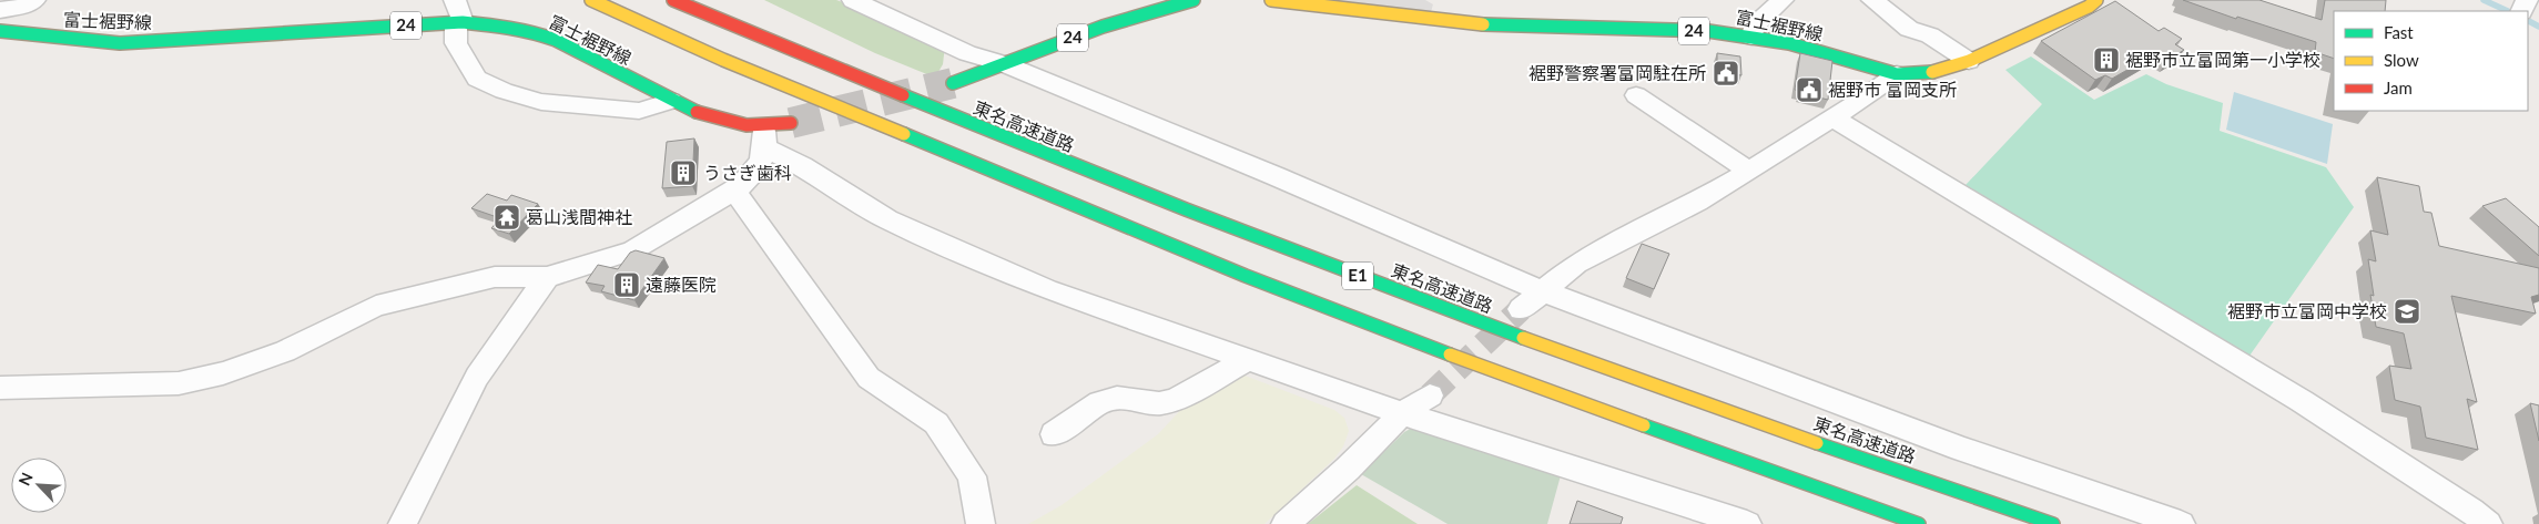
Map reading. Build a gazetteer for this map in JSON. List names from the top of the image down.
{
  "streets": {
    "main road": [
      "富士裾野線",
      "24",
      "東名高速道路",
      "E1"
    ]
  },
  "places": {
    "building": ["裾野市立富岡第一小学校", "うさぎ歯科", "遠藤医院"],
    "public building": ["裾野警察署富岡駐在所", "裾野市 富岡支所"],
    "temple": ["葛山浅間神社"],
    "school or university": ["裾野市立富岡中学校"]
  },
  "legend": ["Fast", "Slow", "Jam"],
  "north": "top left"
}
